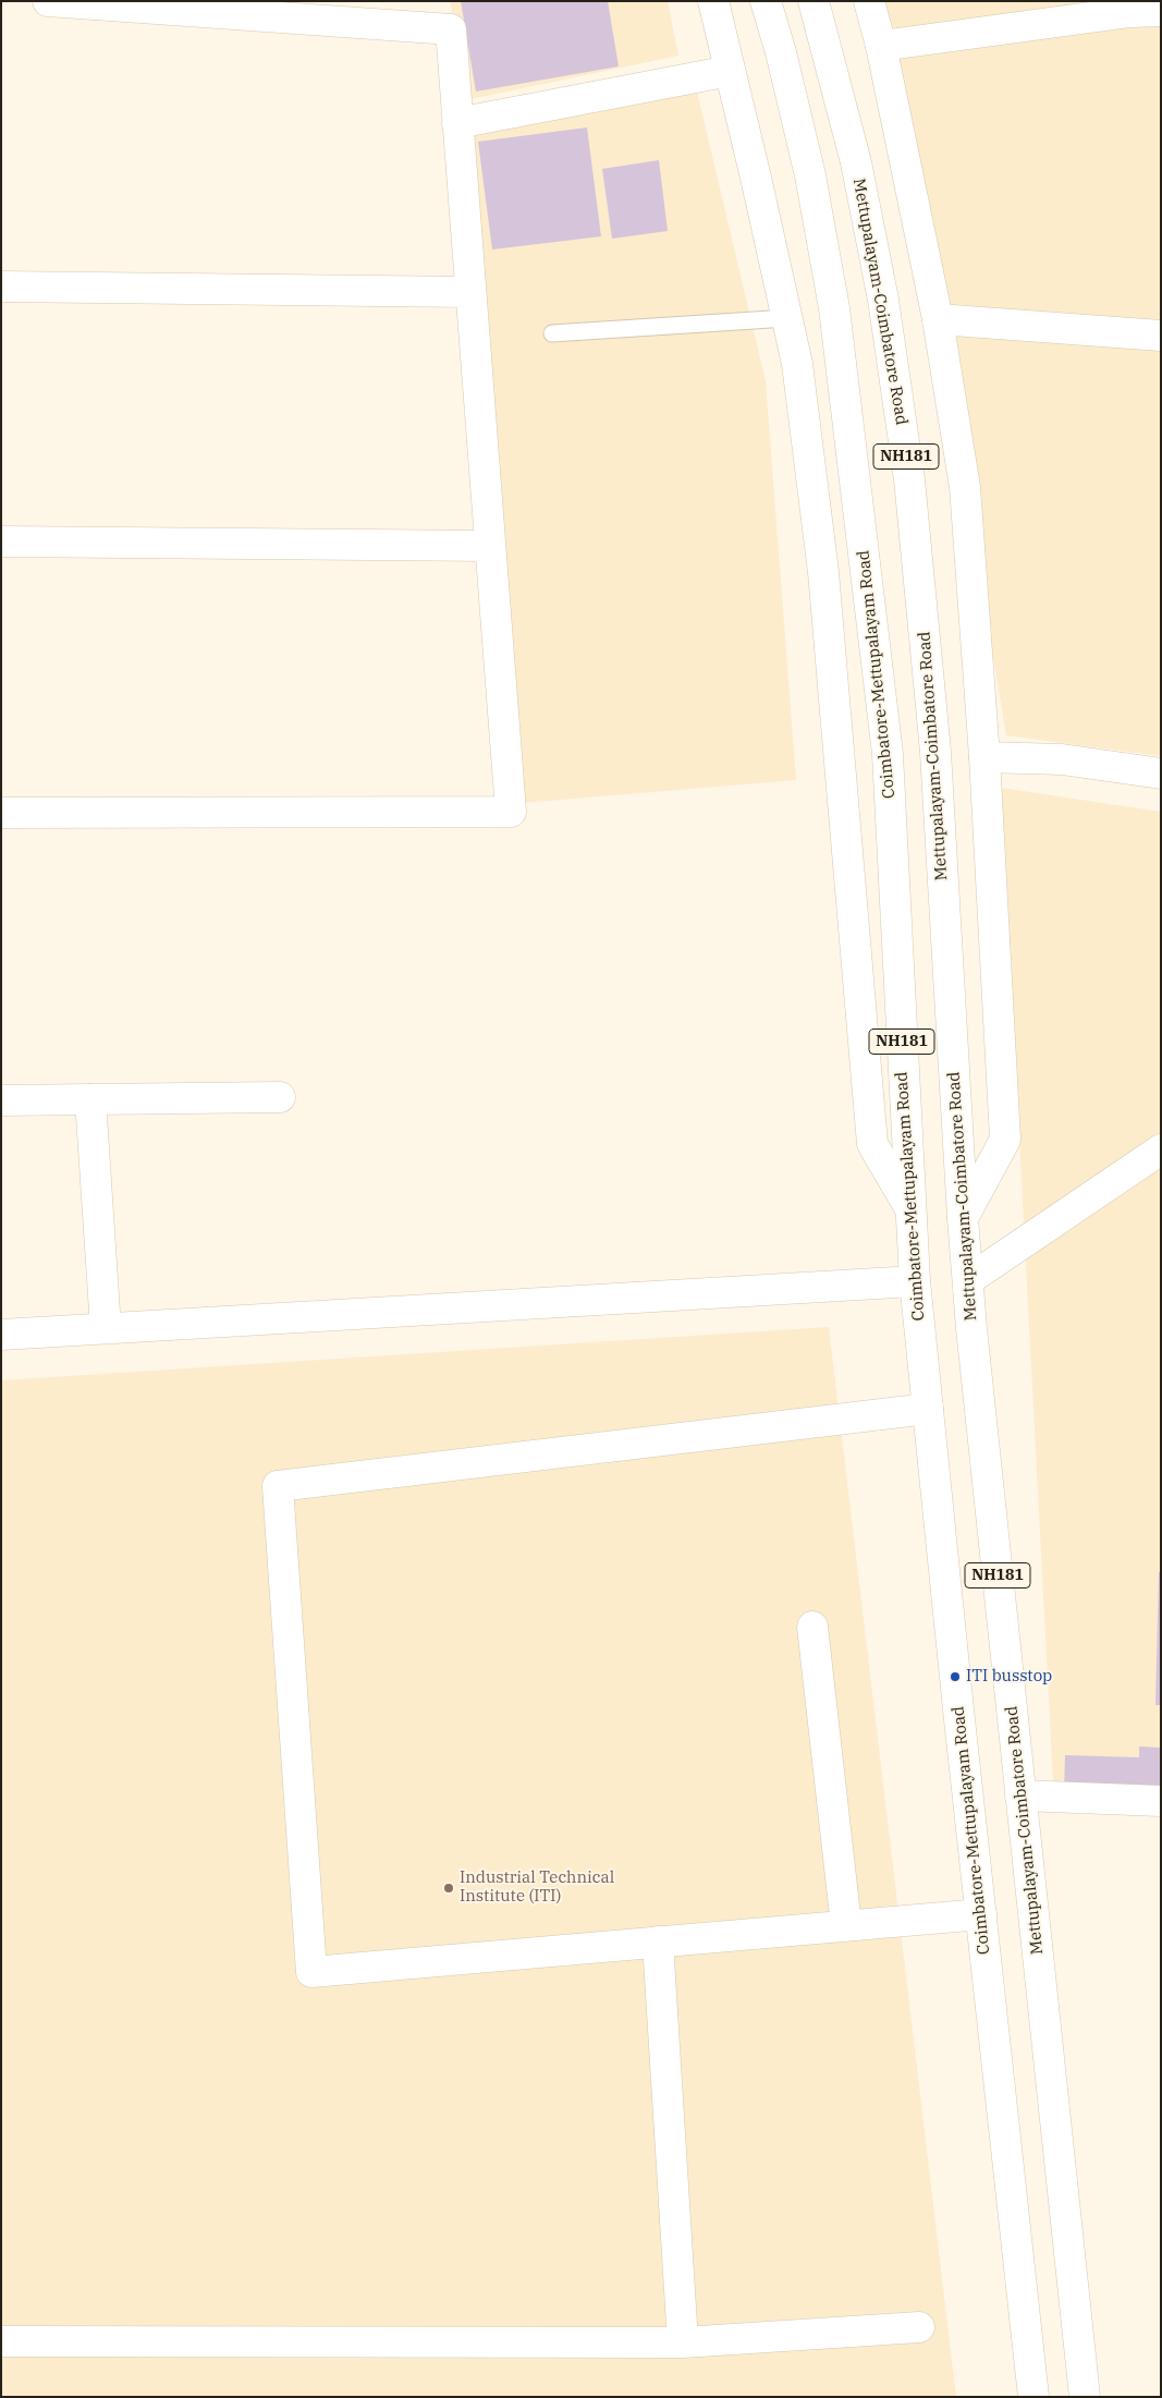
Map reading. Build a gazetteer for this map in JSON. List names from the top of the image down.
{
  "streets": {
    "main road": ["Mettupalayam-Coimbatore Road", "NH181", "Coimbatore-Mettupalayam Road"]
  },
  "places": ["ITI busstop", "Industrial Technical Institute (ITI)"]
}
